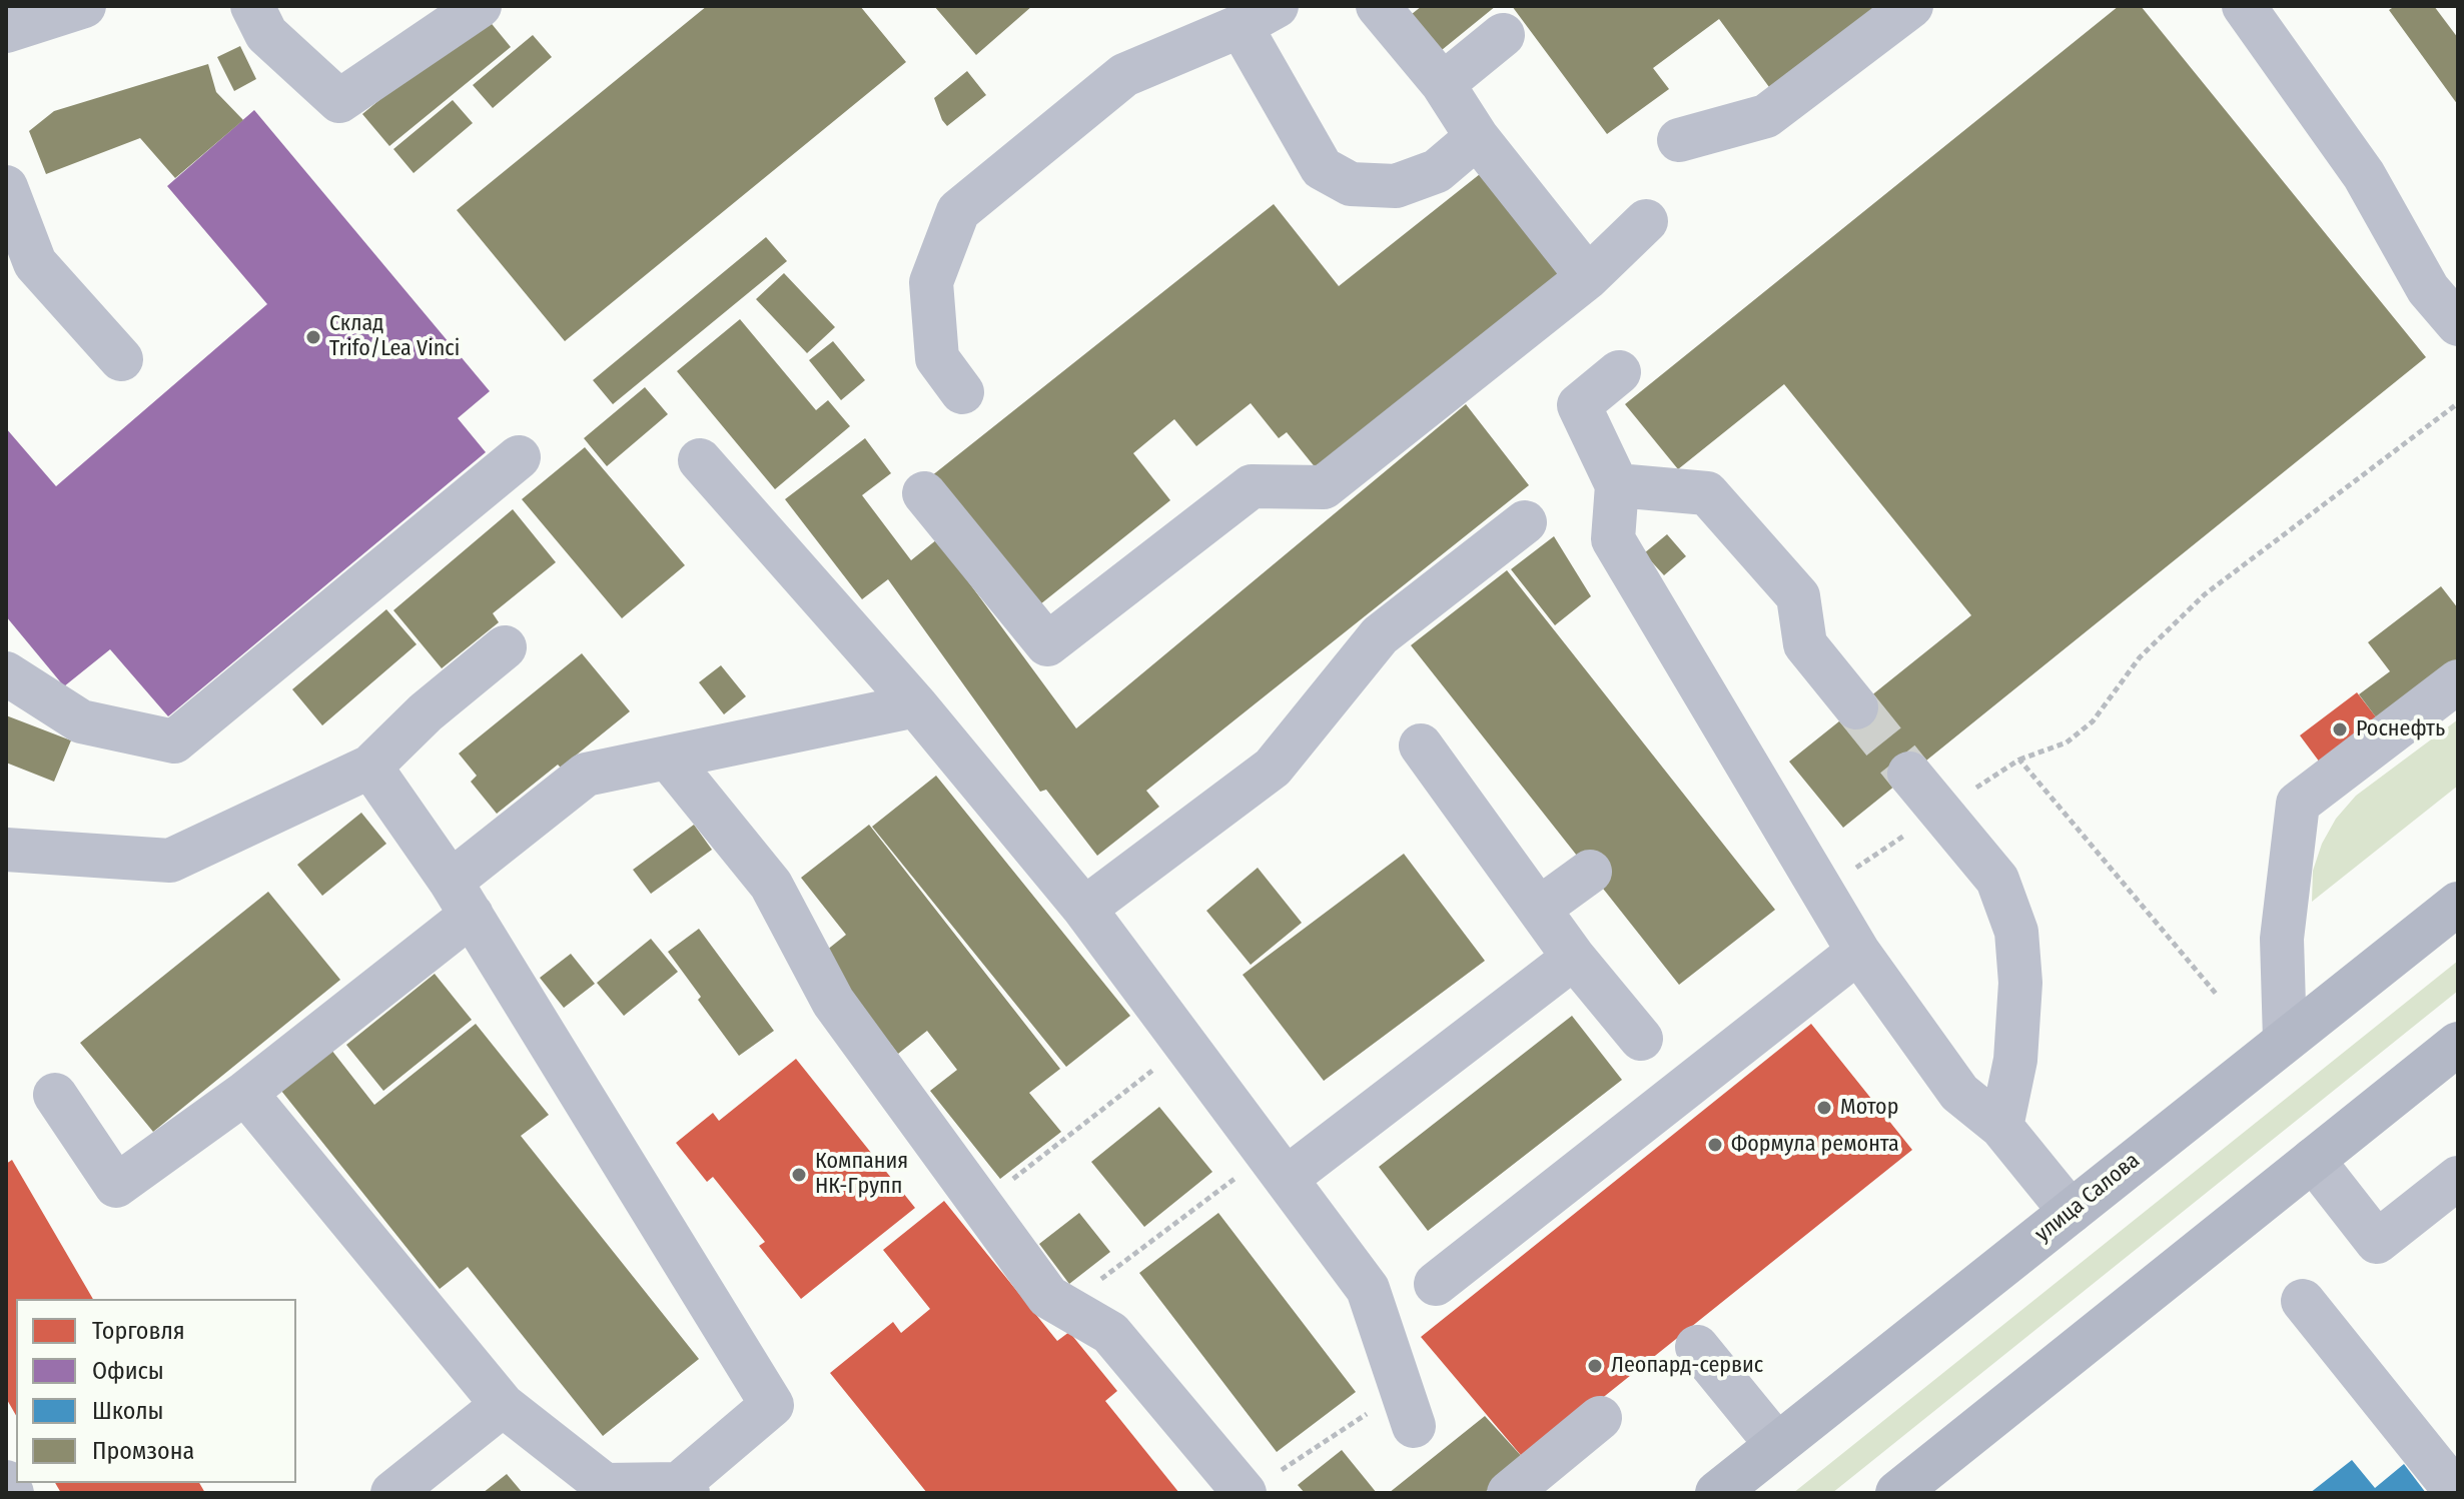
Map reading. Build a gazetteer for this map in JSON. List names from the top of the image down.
{
  "streets": {
    "main road": ["улица Салова"]
  },
  "places": [
    "Склад Trifo/Lea Vinci",
    "Роснефть",
    "Мотор",
    "Формула ремонта",
    "Компания НК-Групп",
    "Леопард-сервис"
  ],
  "legend": [
    "Торговля",
    "Офисы",
    "Школы",
    "Промзона"
  ]
}
